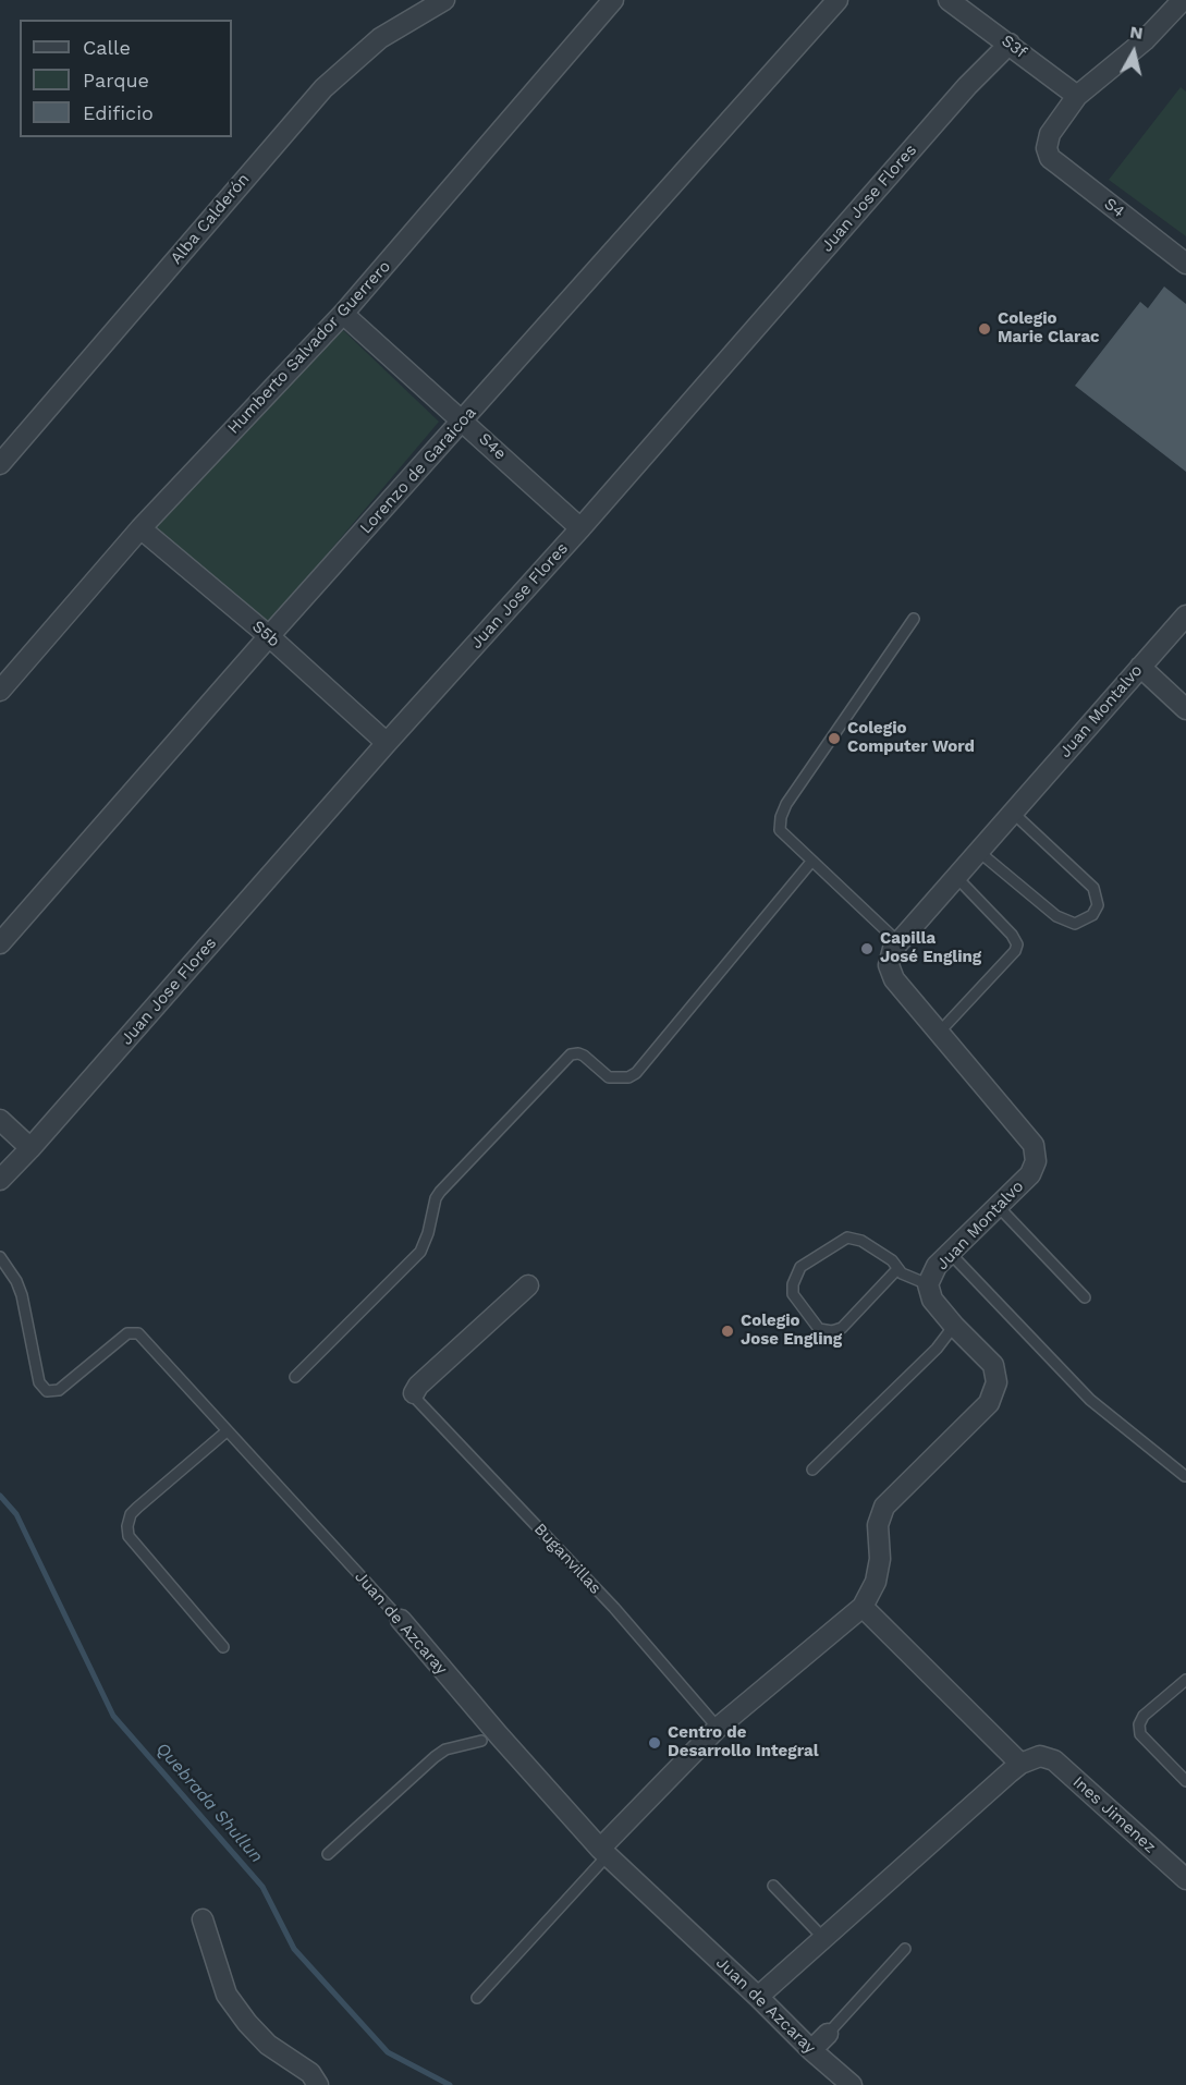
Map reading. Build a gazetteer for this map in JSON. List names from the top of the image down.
{
  "streets": {
    "street": [
      "S3f",
      "Juan Jose Flores",
      "S4",
      "Alba Calderón",
      "Humberto Salvador Guerrero",
      "S4e",
      "Lorenzo de Garaicoa",
      "S5b",
      "Juan Montalvo",
      "Juan de Azcaray",
      "Ines Jimenez"
    ],
    "lane": ["Buganvillas"]
  },
  "crossings": [
    ["S3f", "Juan Jose Flores"],
    ["S3f", "S4"],
    ["Juan Jose Flores", "S4e"],
    ["Juan Jose Flores", "S5b"],
    ["Humberto Salvador Guerrero", "S4e"],
    ["Humberto Salvador Guerrero", "S5b"],
    ["S4e", "Lorenzo de Garaicoa"],
    ["Lorenzo de Garaicoa", "S5b"],
    ["Juan Montalvo", "Buganvillas"],
    ["Juan Montalvo", "Juan de Azcaray"]
  ],
  "water": ["Quebrada Shullun"],
  "places": [
    "Colegio Marie Clarac",
    "Colegio Computer Word",
    "Capilla José Engling",
    "Colegio Jose Engling",
    "Centro de Desarrollo Integral"
  ],
  "legend": ["Calle", "Parque", "Edificio"],
  "north": "top"
}
